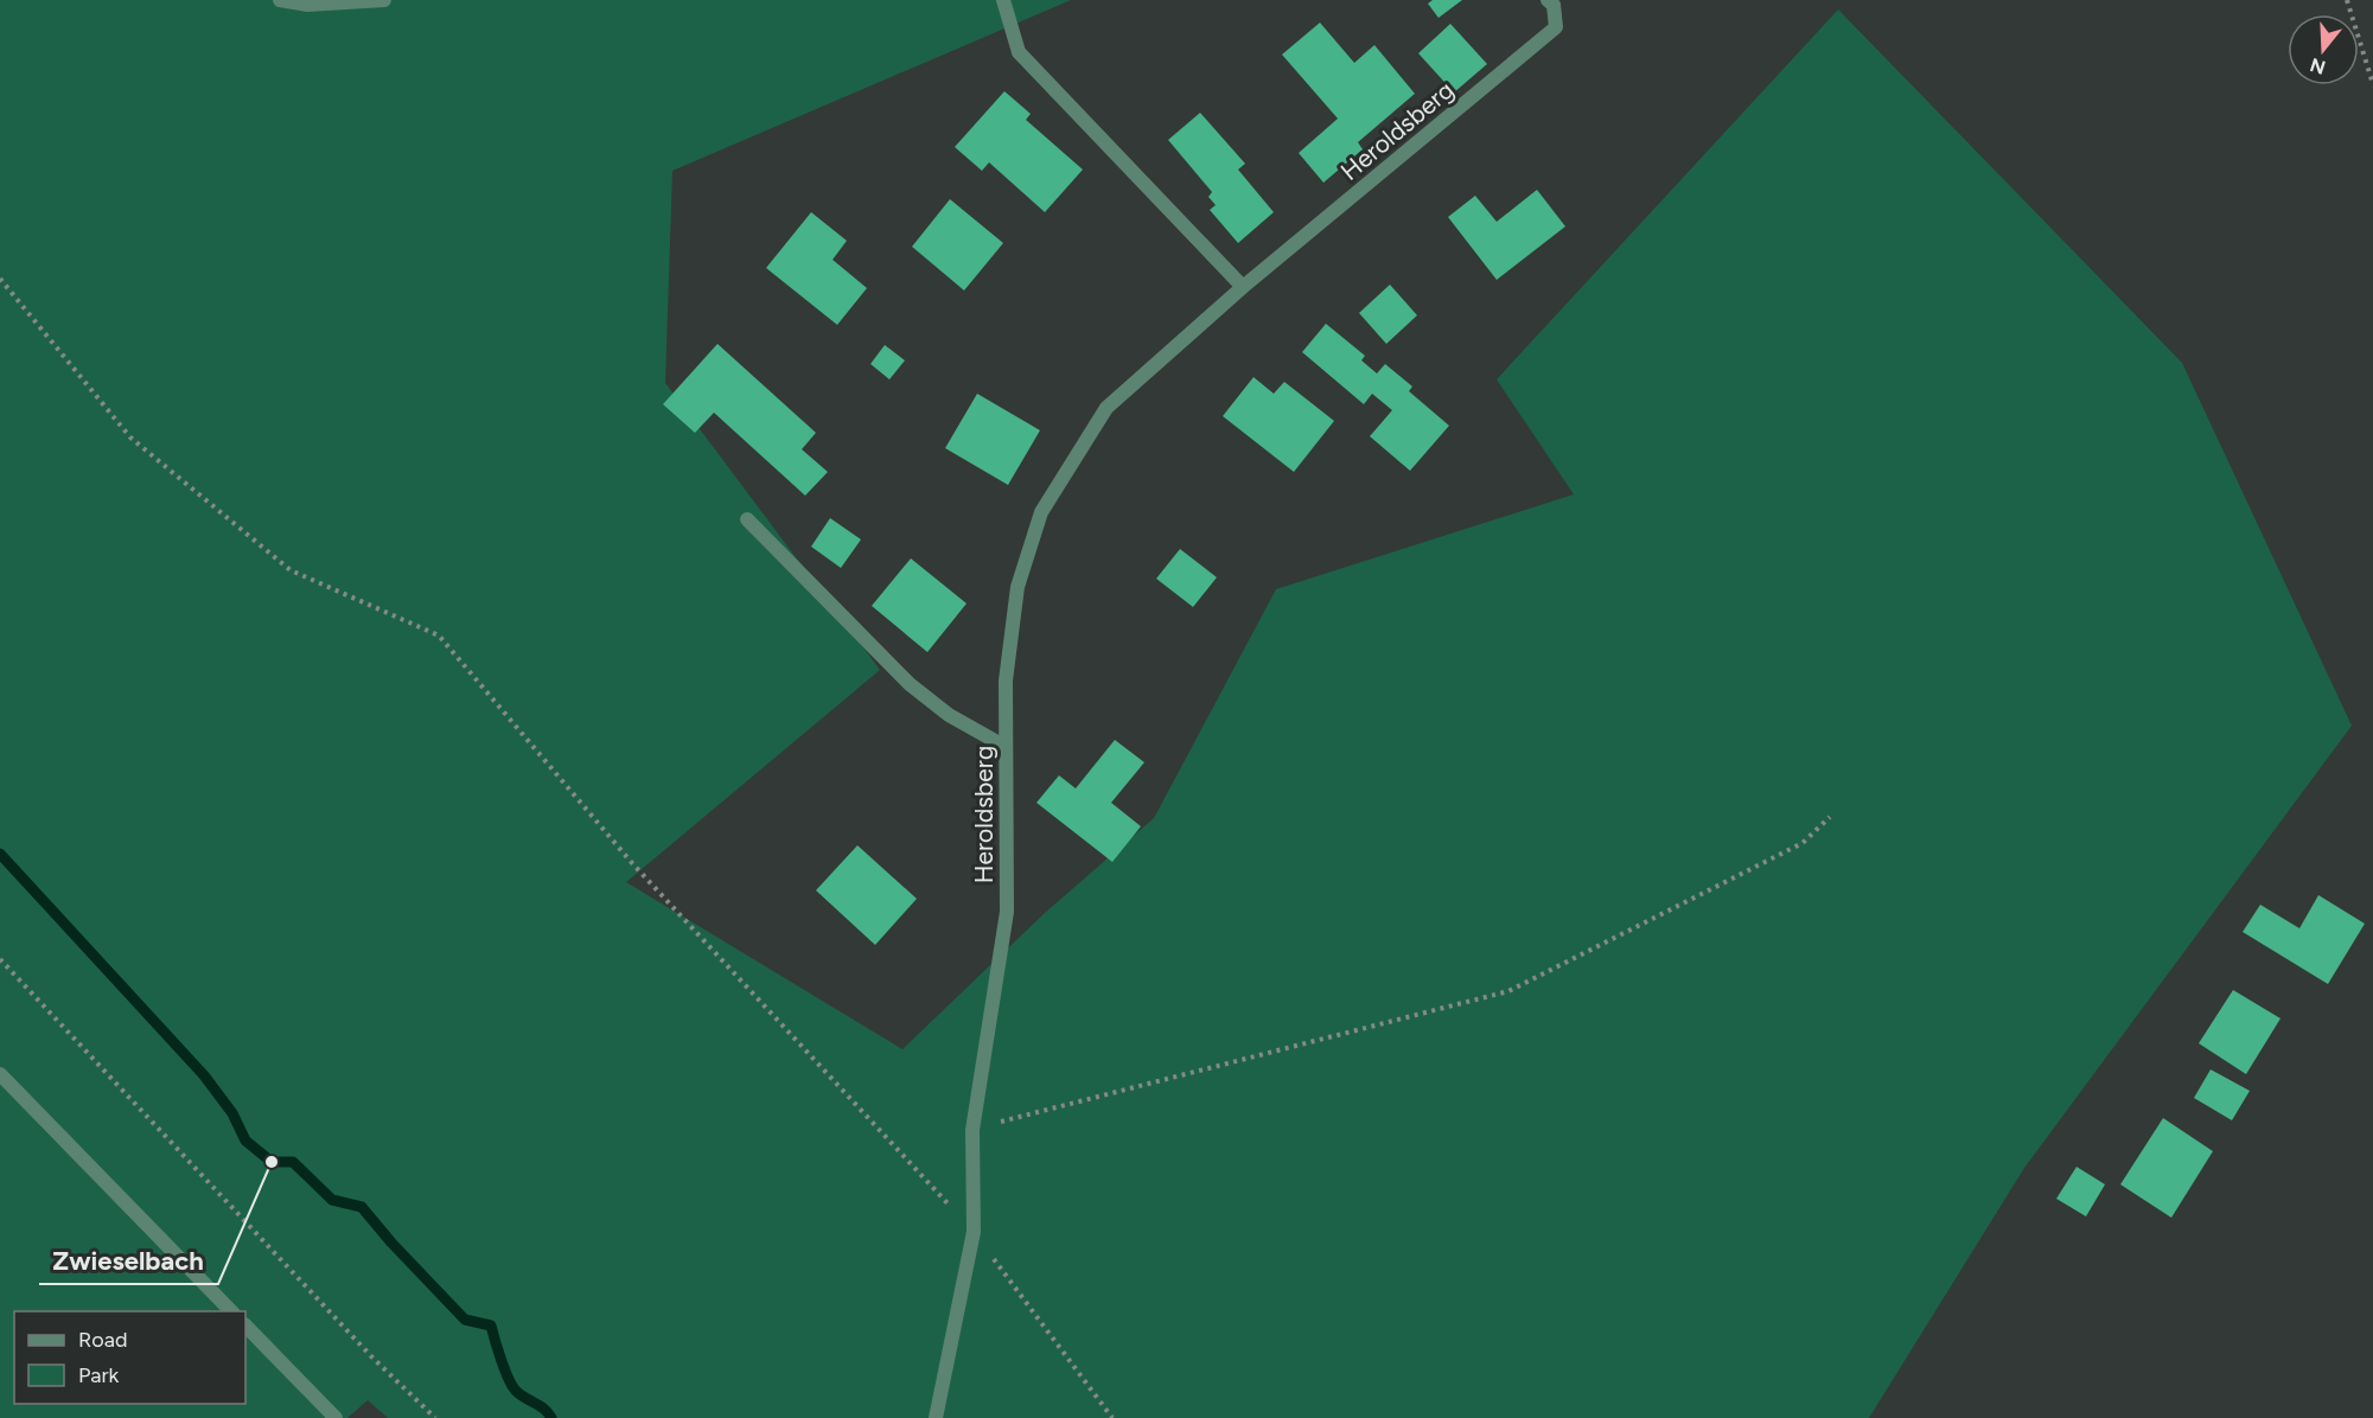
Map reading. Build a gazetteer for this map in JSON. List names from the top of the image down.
{
  "streets": {
    "street": ["Heroldsberg"]
  },
  "places": ["Zwieselbach"],
  "legend": ["Road", "Park"],
  "north": "bottom"
}
